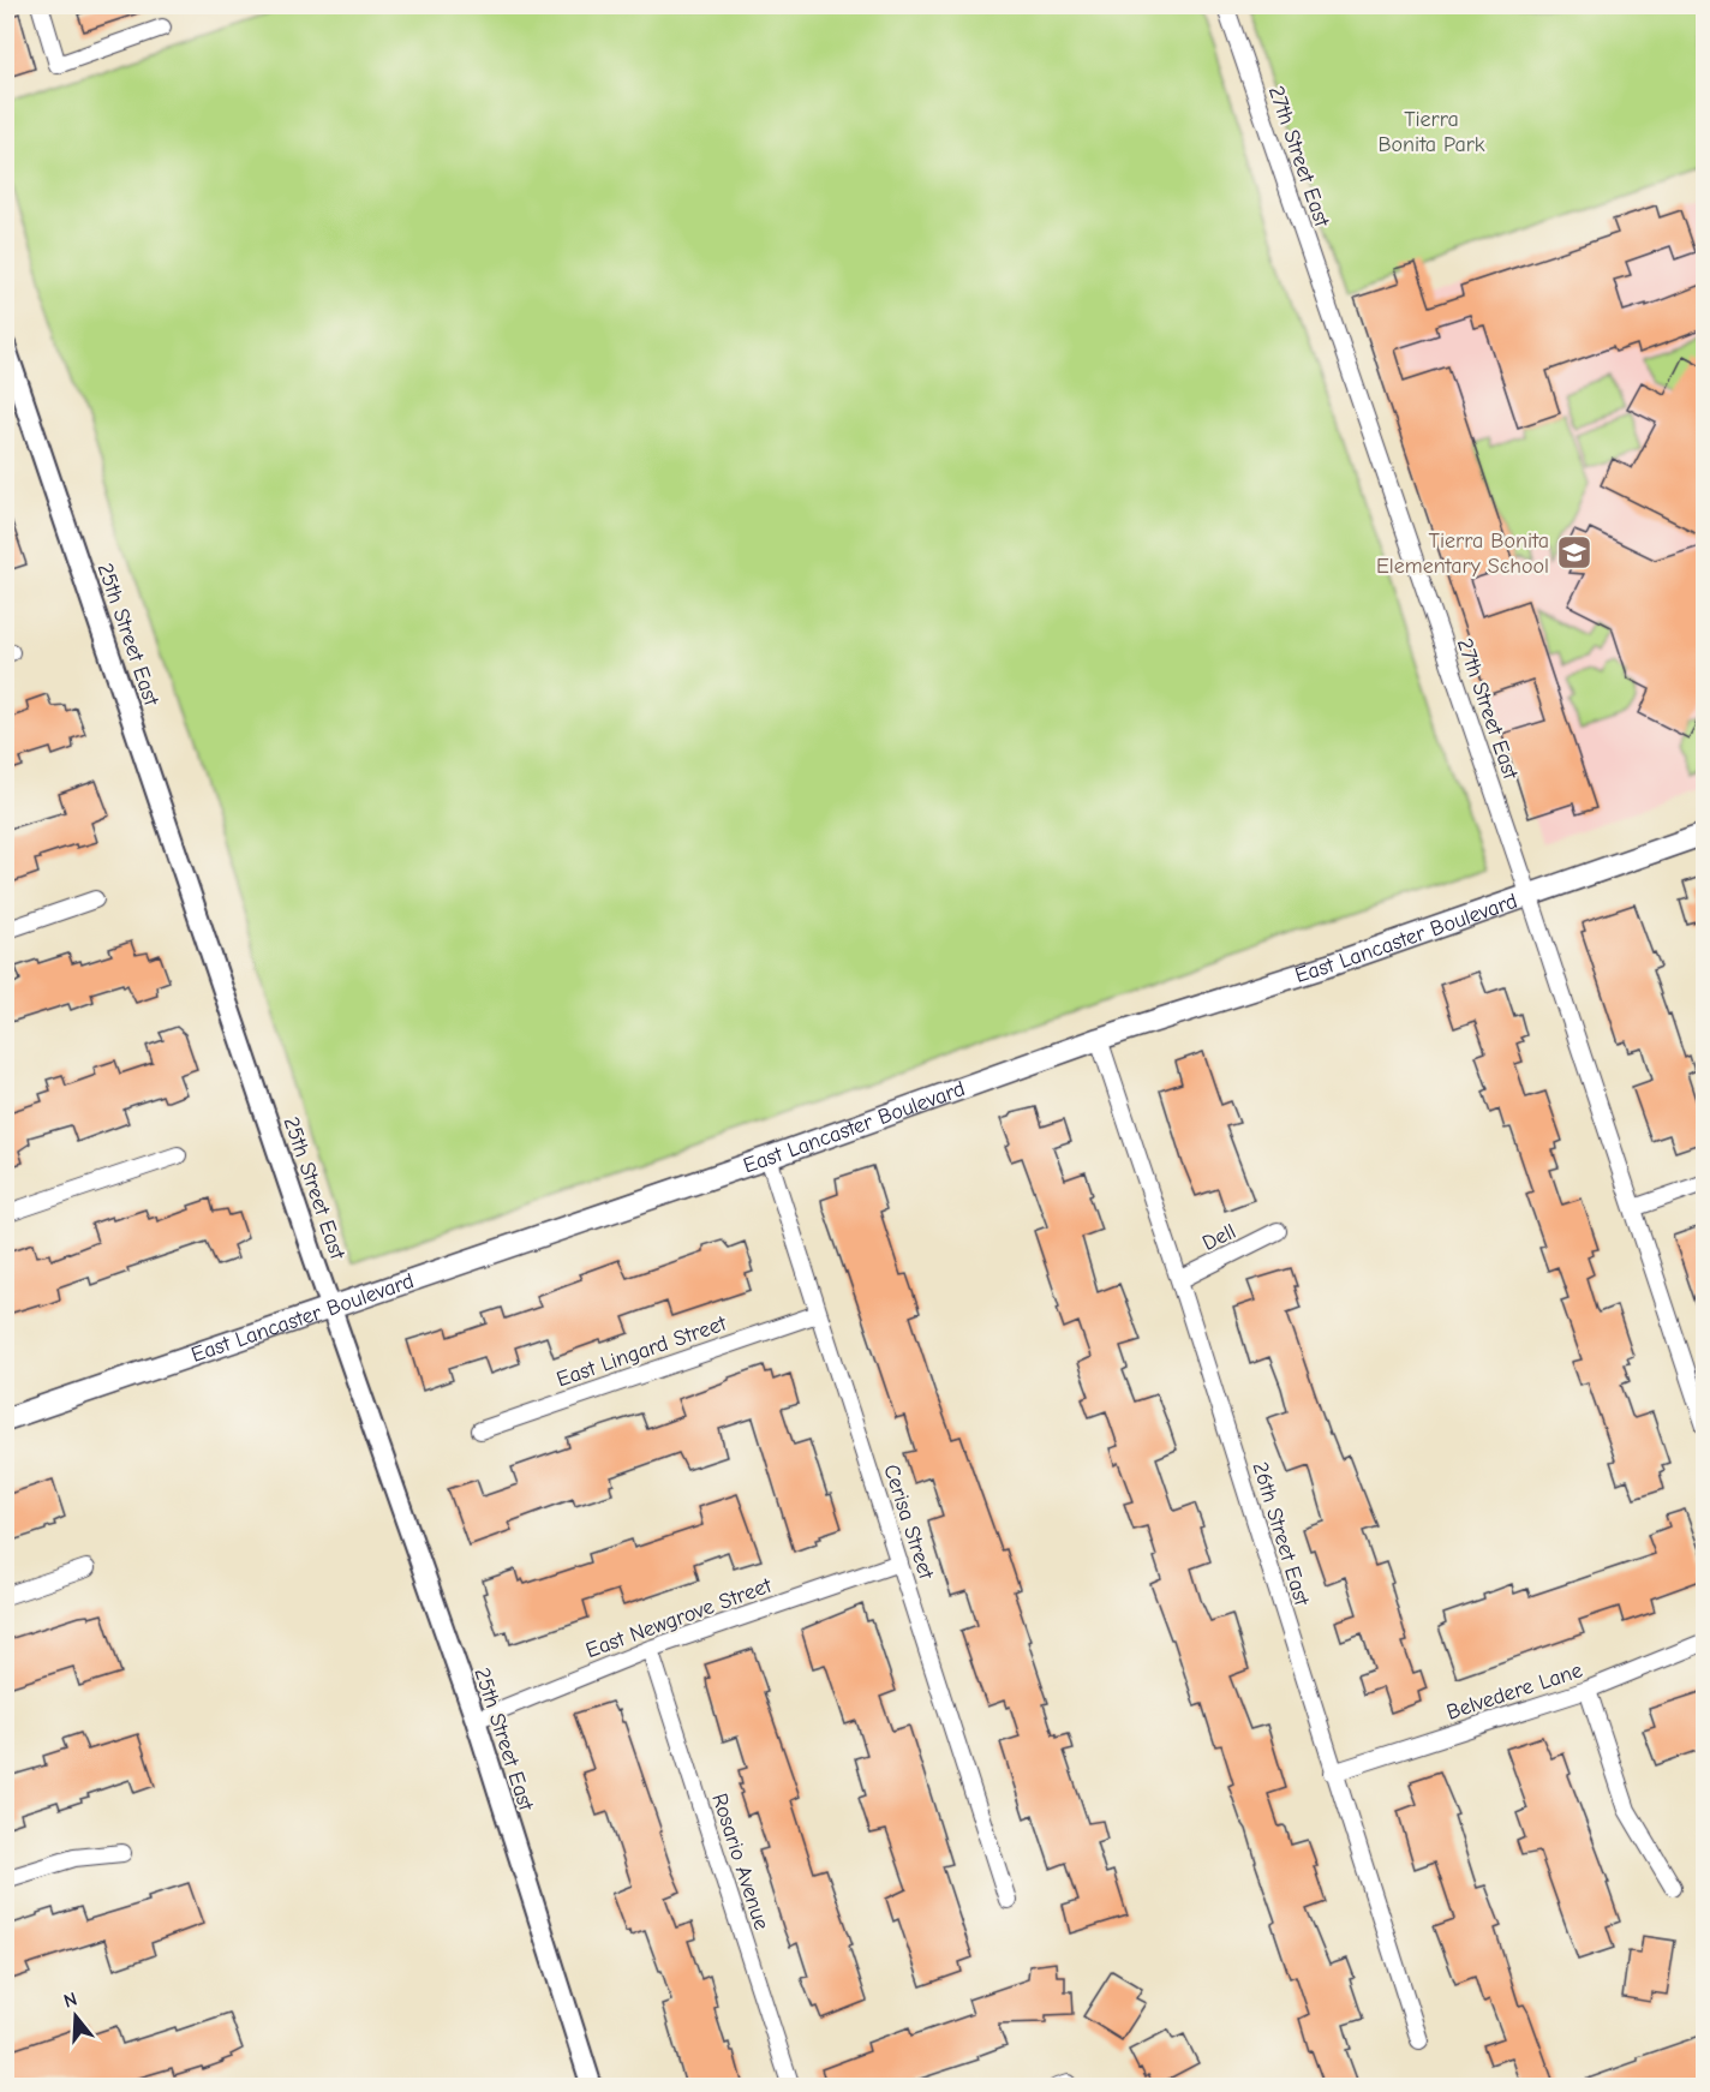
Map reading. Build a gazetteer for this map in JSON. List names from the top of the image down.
{
  "streets": {
    "main road": ["East Lancaster Boulevard"],
    "street": [
      "27th Street East",
      "25th Street East",
      "Dell",
      "East Lingard Street",
      "Cerisa Street",
      "26th Street East",
      "East Newgrove Street",
      "Belvedere Lane",
      "Rosario Avenue"
    ]
  },
  "crossings": [
    ["27th Street East", "East Lancaster Boulevard"],
    ["25th Street East", "East Lancaster Boulevard"],
    ["25th Street East", "East Newgrove Street"],
    ["East Lancaster Boulevard", "Cerisa Street"],
    ["East Lancaster Boulevard", "26th Street East"],
    ["Dell", "26th Street East"],
    ["East Lingard Street", "Cerisa Street"],
    ["Cerisa Street", "East Newgrove Street"],
    ["26th Street East", "Belvedere Lane"],
    ["East Newgrove Street", "Rosario Avenue"]
  ],
  "parks": ["Tierra Bonita Park"],
  "places": {
    "school or university": ["Tierra Bonita Elementary School"]
  },
  "north": "top"
}
